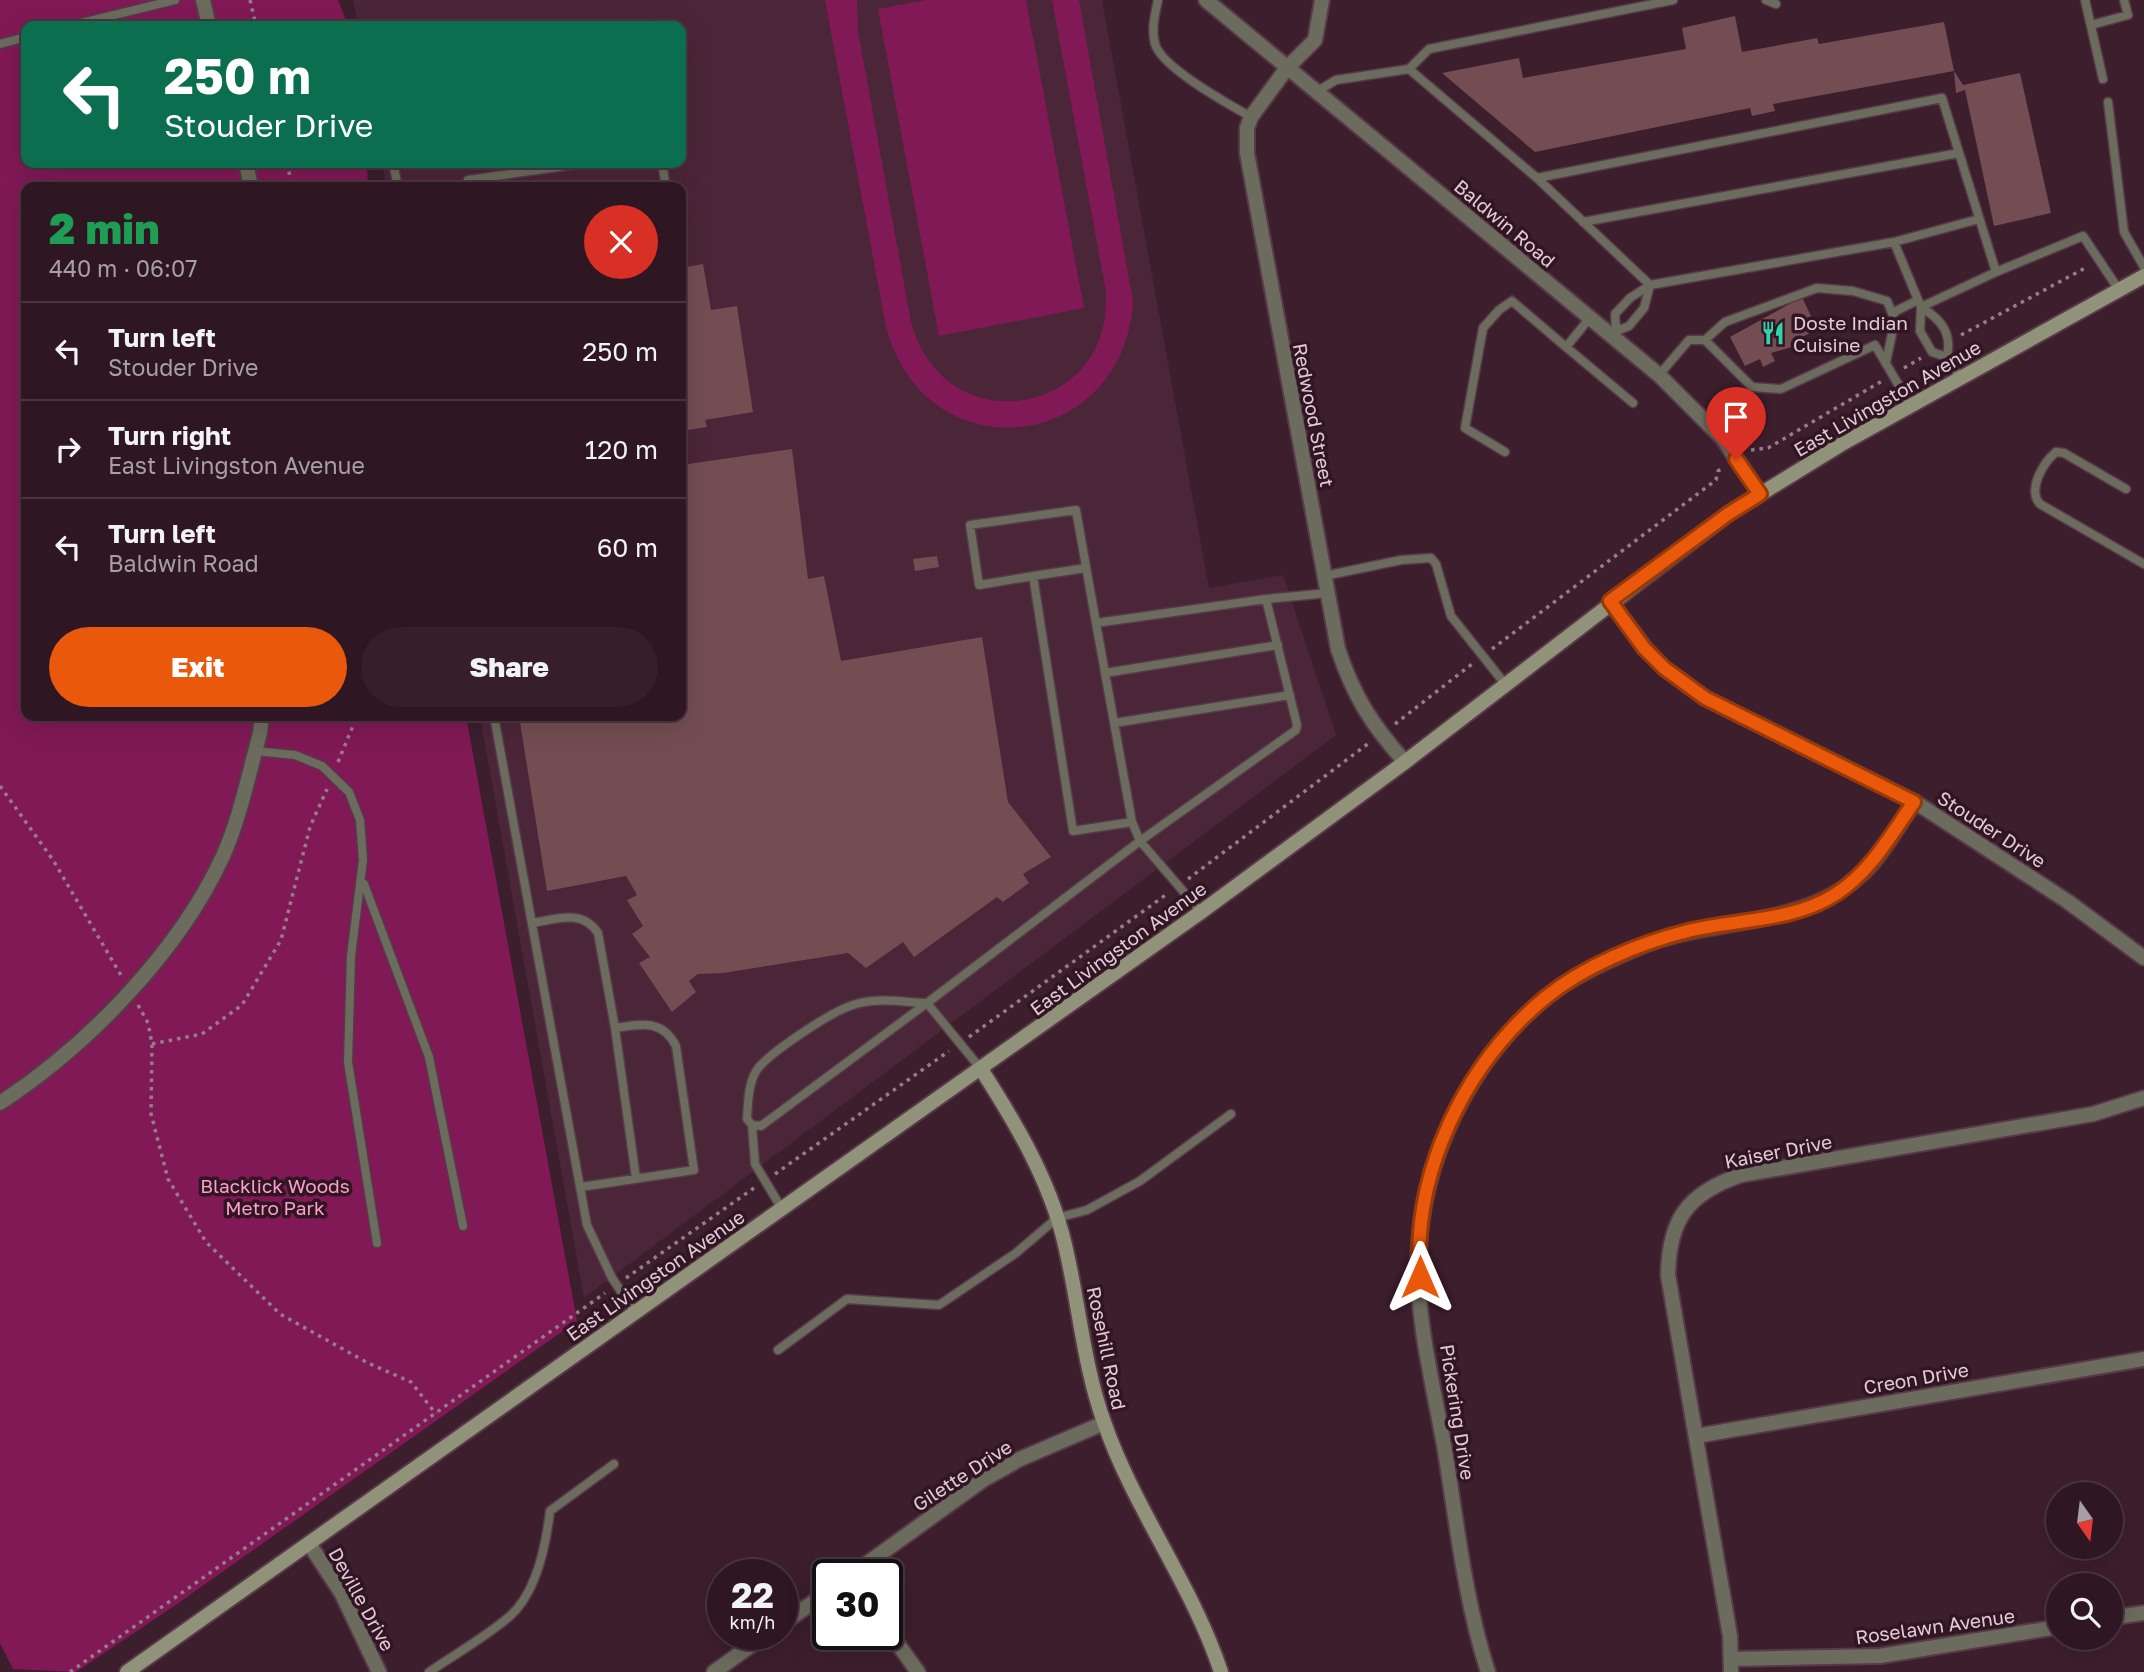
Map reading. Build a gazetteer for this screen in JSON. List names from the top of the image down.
{
  "streets": {
    "main road": ["East Livingston Avenue", "Rosehill Road"],
    "street": [
      "Baldwin Road",
      "Redwood Street",
      "Stouder Drive",
      "Kaiser Drive",
      "Creon Drive",
      "Pickering Drive",
      "Gilette Drive",
      "Deville Drive",
      "Roselawn Avenue"
    ]
  },
  "crossings": [
    ["Baldwin Road", "East Livingston Avenue"],
    ["Baldwin Road", "Redwood Street"],
    ["East Livingston Avenue", "Redwood Street"],
    ["East Livingston Avenue", "Stouder Drive"],
    ["East Livingston Avenue", "Rosehill Road"],
    ["East Livingston Avenue", "Deville Drive"],
    ["Stouder Drive", "Pickering Drive"],
    ["Kaiser Drive", "Creon Drive"],
    ["Kaiser Drive", "Roselawn Avenue"],
    ["Rosehill Road", "Gilette Drive"]
  ],
  "parks": ["Blacklick Woods Metro Park"],
  "places": {
    "restaurant": ["Doste Indian Cuisine"]
  },
  "north": "bottom",
  "page": {
    "turn": ["250 m", "Stouder Drive"],
    "heading": ["2 min", "440 m · 06:07"],
    "list": [
      {
        "name": "Turn left",
        "note": "Stouder Drive",
        "value": "250 m"
      },
      {
        "name": "Turn right",
        "note": "East Livingston Avenue",
        "value": "120 m"
      },
      {
        "name": "Turn left",
        "note": "Baldwin Road",
        "value": "60 m"
      }
    ],
    "buttons": ["Exit", "Share"],
    "speed": "22 km/h",
    "limit": "30"
  }
}
